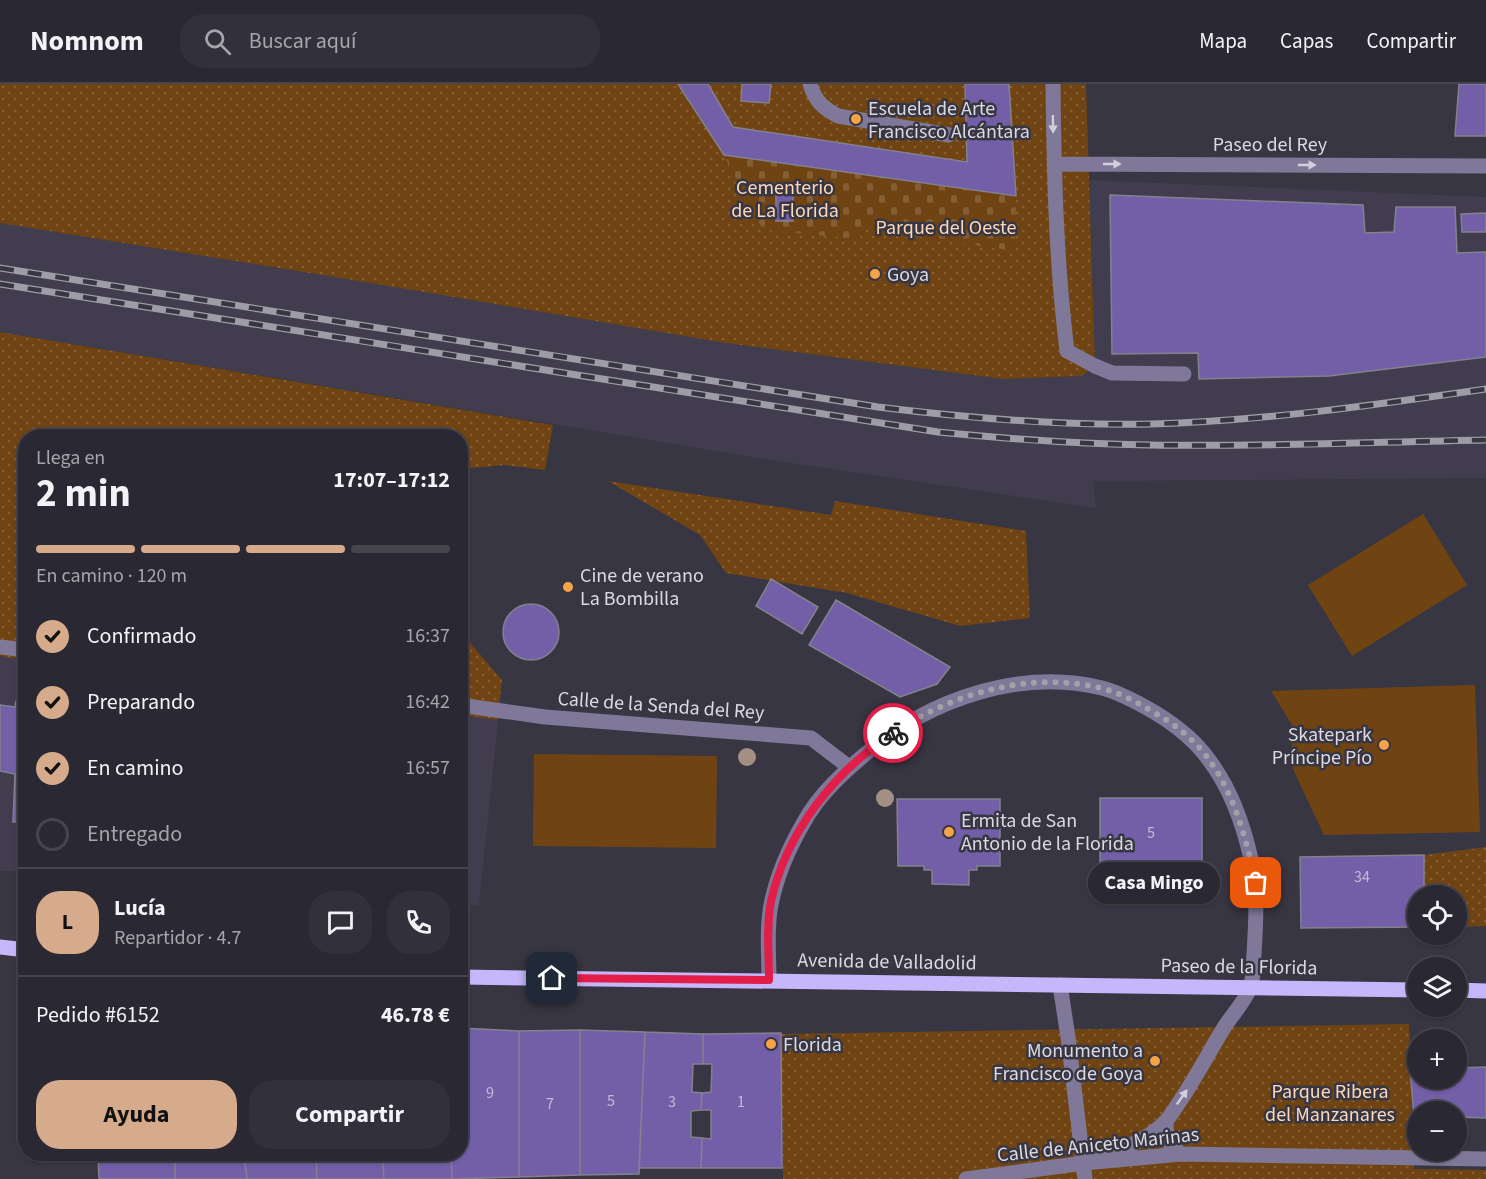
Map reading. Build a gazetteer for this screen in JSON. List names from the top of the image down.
{
  "streets": {
    "main road": ["Avenida de Valladolid", "Paseo de la Florida"],
    "street": ["Paseo del Rey", "Calle de la Senda del Rey", "Calle de Aniceto Marinas"]
  },
  "crossings": [
    ["Avenida de Valladolid", "Paseo de la Florida"]
  ],
  "one_way": ["Paseo del Rey"],
  "parks": ["Cementerio de La Florida", "Parque del Oeste", "Parque Ribera del Manzanares"],
  "places": [
    "Escuela de Arte Francisco Alcántara",
    "Goya",
    "Cine de verano La Bombilla",
    "Skatepark Príncipe Pío",
    "Ermita de San Antonio de la Florida",
    "Casa Mingo",
    "Florida",
    "Monumento a Francisco de Goya"
  ],
  "house_numbers": [
    "5",
    "34",
    "9",
    "5",
    "3",
    "1",
    "7"
  ],
  "page": {
    "header": "Nomnom",
    "search": "Buscar aquí",
    "nav": ["Mapa", "Capas", "Compartir"],
    "heading": ["2 min", "Llega en", "17:07–17:12"],
    "panel": [
      "Lucía",
      "Repartidor · 4.7",
      "Pedido #6152",
      "46.78 €"
    ],
    "bar": "En camino · 120 m",
    "list": [
      ["Confirmado", "16:37"],
      ["Preparando", "16:42"],
      ["En camino", "16:57"],
      "Entregado"
    ],
    "bubble": "Casa Mingo",
    "map_buttons": ["+", "−"],
    "round": "L",
    "buttons": ["Ayuda", "Compartir"]
  }
}
